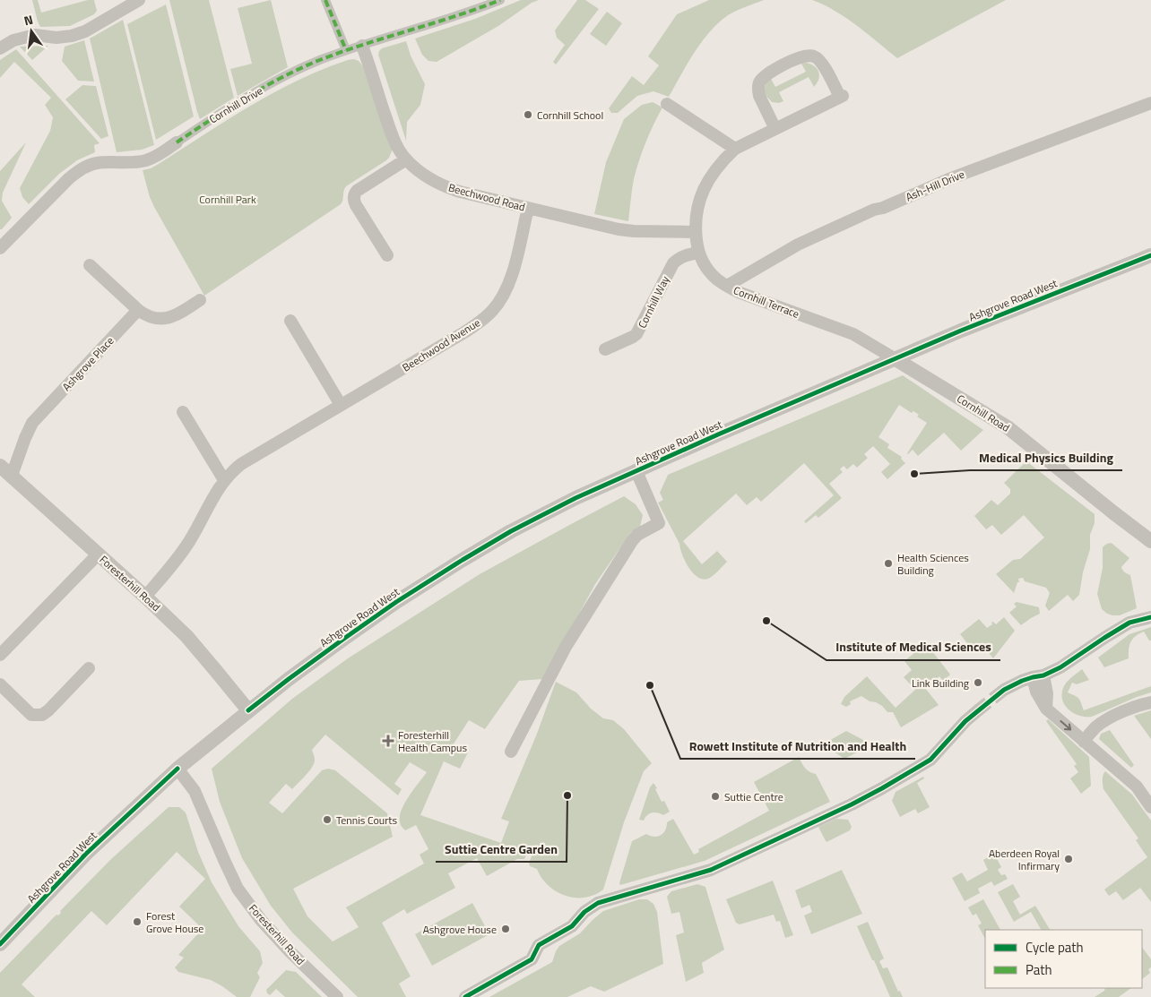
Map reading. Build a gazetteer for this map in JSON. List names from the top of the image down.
{
  "streets": {
    "street": [
      "Cornhill Drive",
      "Ash-Hill Drive",
      "Beechwood Road",
      "Ashgrove Road West",
      "Cornhill Way",
      "Cornhill Terrace",
      "Beechwood Avenue",
      "Ashgrove Place",
      "Cornhill Road",
      "Foresterhill Road"
    ]
  },
  "crossings": [
    ["Cornhill Drive", "Beechwood Road"],
    ["Ash-Hill Drive", "Cornhill Terrace"],
    ["Beechwood Road", "Cornhill Terrace"],
    ["Beechwood Road", "Beechwood Avenue"],
    ["Ashgrove Road West", "Cornhill Terrace"],
    ["Ashgrove Road West", "Cornhill Road"],
    ["Ashgrove Road West", "Foresterhill Road"],
    ["Cornhill Way", "Cornhill Terrace"],
    ["Cornhill Terrace", "Cornhill Road"],
    ["Beechwood Avenue", "Foresterhill Road"],
    ["Ashgrove Place", "Foresterhill Road"]
  ],
  "parks": ["Cornhill Park"],
  "places": {
    "other": [
      "Cornhill School",
      "Medical Physics Building",
      "Health Sciences Building",
      "Institute of Medical Sciences",
      "Link Building",
      "Rowett Institute of Nutrition and Health",
      "Suttie Centre Garden",
      "Suttie Centre",
      "Tennis Courts",
      "Aberdeen Royal Infirmary",
      "Forest Grove House",
      "Ashgrove House"
    ],
    "health": ["Foresterhill Health Campus"]
  },
  "legend": ["Cycle path", "Path"],
  "north": "top"
}
